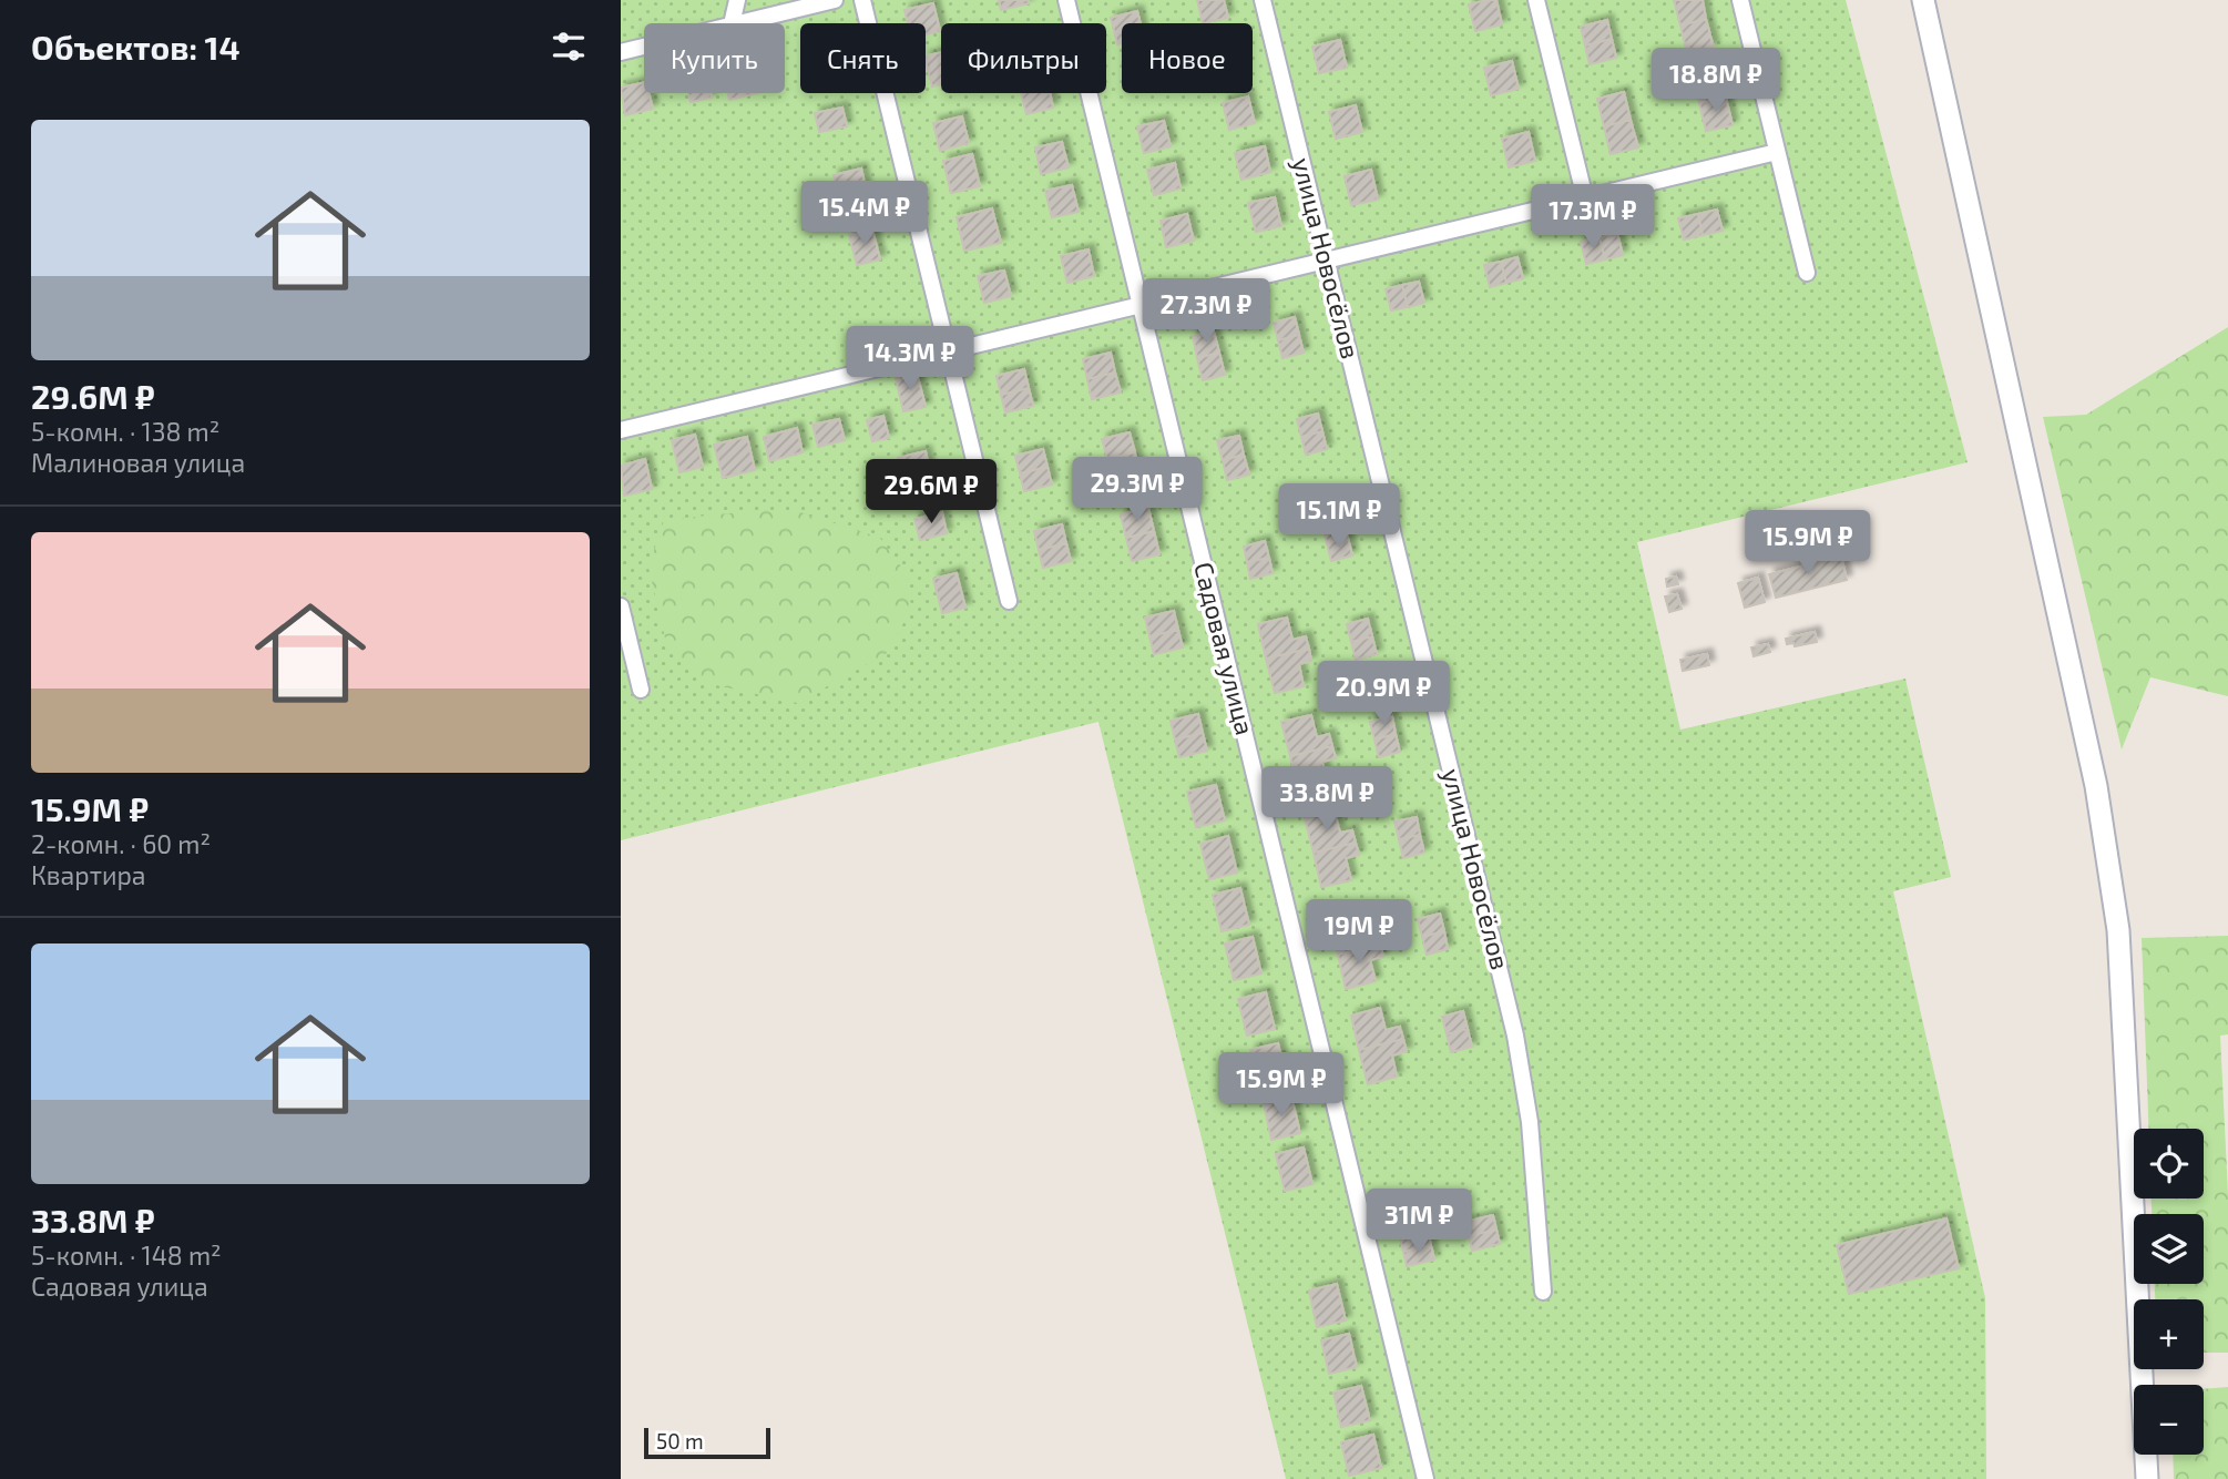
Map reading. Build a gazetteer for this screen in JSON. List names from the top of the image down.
{
  "streets": {
    "street": ["улица Новосёлов", "Садовая улица"]
  },
  "scale_bar": "50 m",
  "page": {
    "heading": "Объектов: 14",
    "chip": [
      "Купить",
      "Снять",
      "Фильтры",
      "Новое"
    ],
    "price": [
      "18.8M ₽",
      "15.4M ₽",
      "17.3M ₽",
      "27.3M ₽",
      "14.3M ₽",
      "29.3M ₽",
      "29.6M ₽",
      "15.1M ₽",
      "15.9M ₽",
      "20.9M ₽",
      "33.8M ₽",
      "19M ₽",
      "15.9M ₽",
      "31M ₽"
    ],
    "list": [
      {
        "name": "29.6M ₽",
        "note": "5-комн. · 138 m² · Малиновая улица"
      },
      {
        "name": "15.9M ₽",
        "note": "2-комн. · 60 m² · Квартира"
      },
      {
        "name": "33.8M ₽",
        "note": "5-комн. · 148 m² · Садовая улица"
      }
    ],
    "map_buttons": ["+", "−"],
    "scale": "50 m"
  }
}
